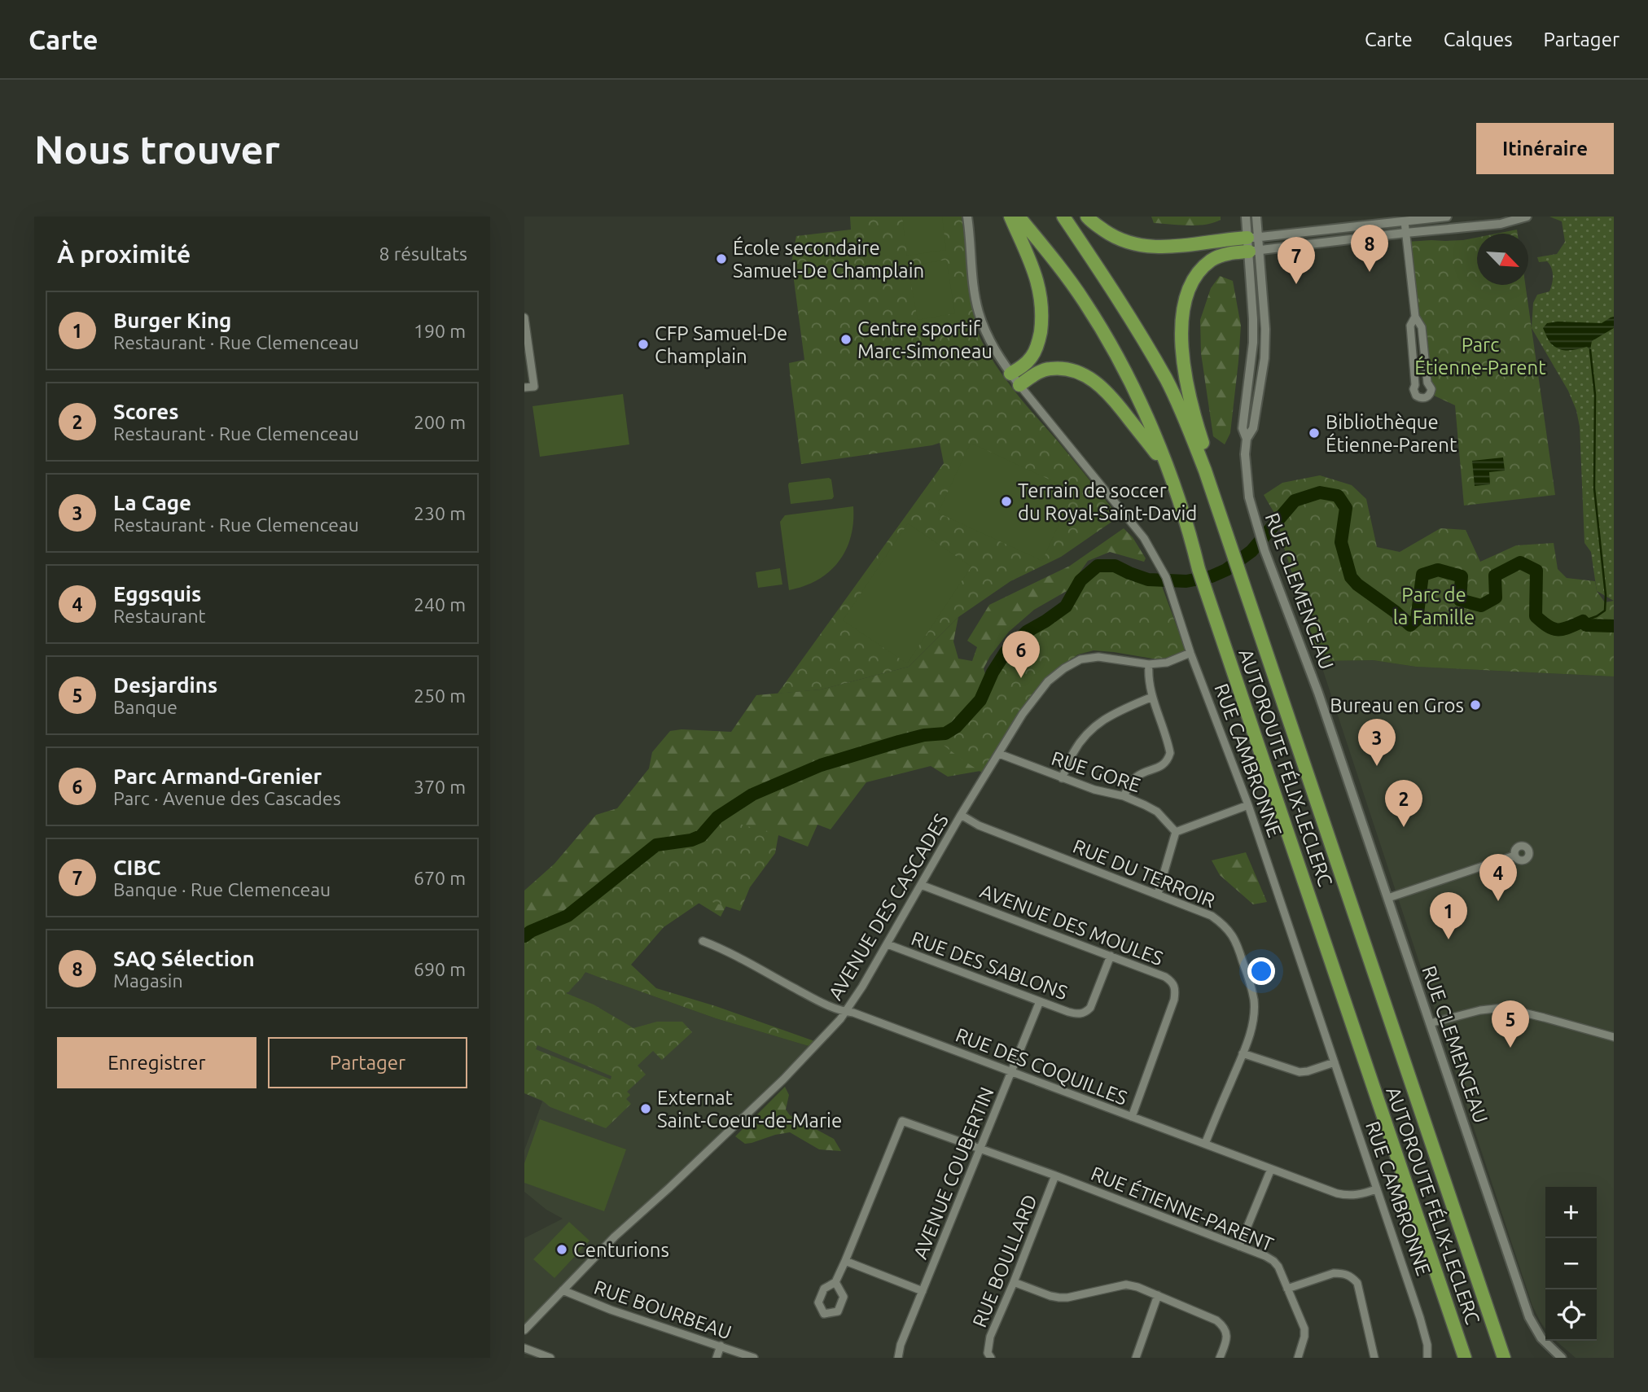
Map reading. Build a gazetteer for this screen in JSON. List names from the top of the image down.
{
  "streets": {
    "highway": ["AUTOROUTE FÉLIX-LECLERC"],
    "street": [
      "RUE CLEMENCEAU",
      "RUE CAMBRONNE",
      "RUE GORE",
      "RUE DU TERROIR",
      "AVENUE DES CASCADES",
      "AVENUE DES MOULES",
      "RUE DES SABLONS",
      "RUE DES COQUILLES",
      "AVENUE COUBERTIN",
      "RUE ÉTIENNE-PARENT",
      "RUE BOULLARD",
      "RUE BOURBEAU"
    ]
  },
  "crossings": [
    ["RUE CAMBRONNE", "AVENUE DES CASCADES"],
    ["RUE CAMBRONNE", "RUE DES COQUILLES"],
    ["RUE GORE", "AVENUE DES CASCADES"],
    ["RUE DU TERROIR", "AVENUE DES CASCADES"],
    ["RUE DU TERROIR", "RUE DES COQUILLES"],
    ["AVENUE DES CASCADES", "AVENUE DES MOULES"],
    ["AVENUE DES CASCADES", "RUE DES SABLONS"],
    ["AVENUE DES CASCADES", "RUE DES COQUILLES"],
    ["AVENUE DES CASCADES", "RUE BOURBEAU"],
    ["AVENUE DES MOULES", "RUE DES SABLONS"],
    ["AVENUE DES MOULES", "RUE DES COQUILLES"],
    ["RUE DES SABLONS", "AVENUE COUBERTIN"],
    ["RUE DES COQUILLES", "AVENUE COUBERTIN"],
    ["AVENUE COUBERTIN", "RUE ÉTIENNE-PARENT"],
    ["RUE ÉTIENNE-PARENT", "RUE BOULLARD"]
  ],
  "parks": ["Parc Étienne-Parent", "Parc de la Famille"],
  "places": [
    "École secondaire Samuel-De Champlain",
    "Centre sportif Marc-Simoneau",
    "CFP Samuel-De Champlain",
    "Bibliothèque Étienne-Parent",
    "Terrain de soccer du Royal-Saint-David",
    "Bureau en Gros",
    "Externat Saint-Coeur-de-Marie",
    "Centurions"
  ],
  "north": "bottom right",
  "page": {
    "header": "Carte",
    "nav": ["Carte", "Calques", "Partager"],
    "buttons": [
      "Itinéraire",
      ["Enregistrer", "Partager"]
    ],
    "title": "Nous trouver",
    "heading": ["À proximité", "8 résultats"],
    "pins": [
      "8",
      "7",
      "6",
      "3",
      "2",
      "4",
      "1",
      "5"
    ],
    "list": [
      {
        "mark": "1",
        "name": "Burger King",
        "note": "Restaurant · Rue Clemenceau",
        "value": "190 m"
      },
      {
        "mark": "2",
        "name": "Scores",
        "note": "Restaurant · Rue Clemenceau",
        "value": "200 m"
      },
      {
        "mark": "3",
        "name": "La Cage",
        "note": "Restaurant · Rue Clemenceau",
        "value": "230 m"
      },
      {
        "mark": "4",
        "name": "Eggsquis",
        "note": "Restaurant",
        "value": "240 m"
      },
      {
        "mark": "5",
        "name": "Desjardins",
        "note": "Banque",
        "value": "250 m"
      },
      {
        "mark": "6",
        "name": "Parc Armand-Grenier",
        "note": "Parc · Avenue des Cascades",
        "value": "370 m"
      },
      {
        "mark": "7",
        "name": "CIBC",
        "note": "Banque · Rue Clemenceau",
        "value": "670 m"
      },
      {
        "mark": "8",
        "name": "SAQ Sélection",
        "note": "Magasin",
        "value": "690 m"
      }
    ],
    "map_buttons": ["+", "−"]
  }
}
